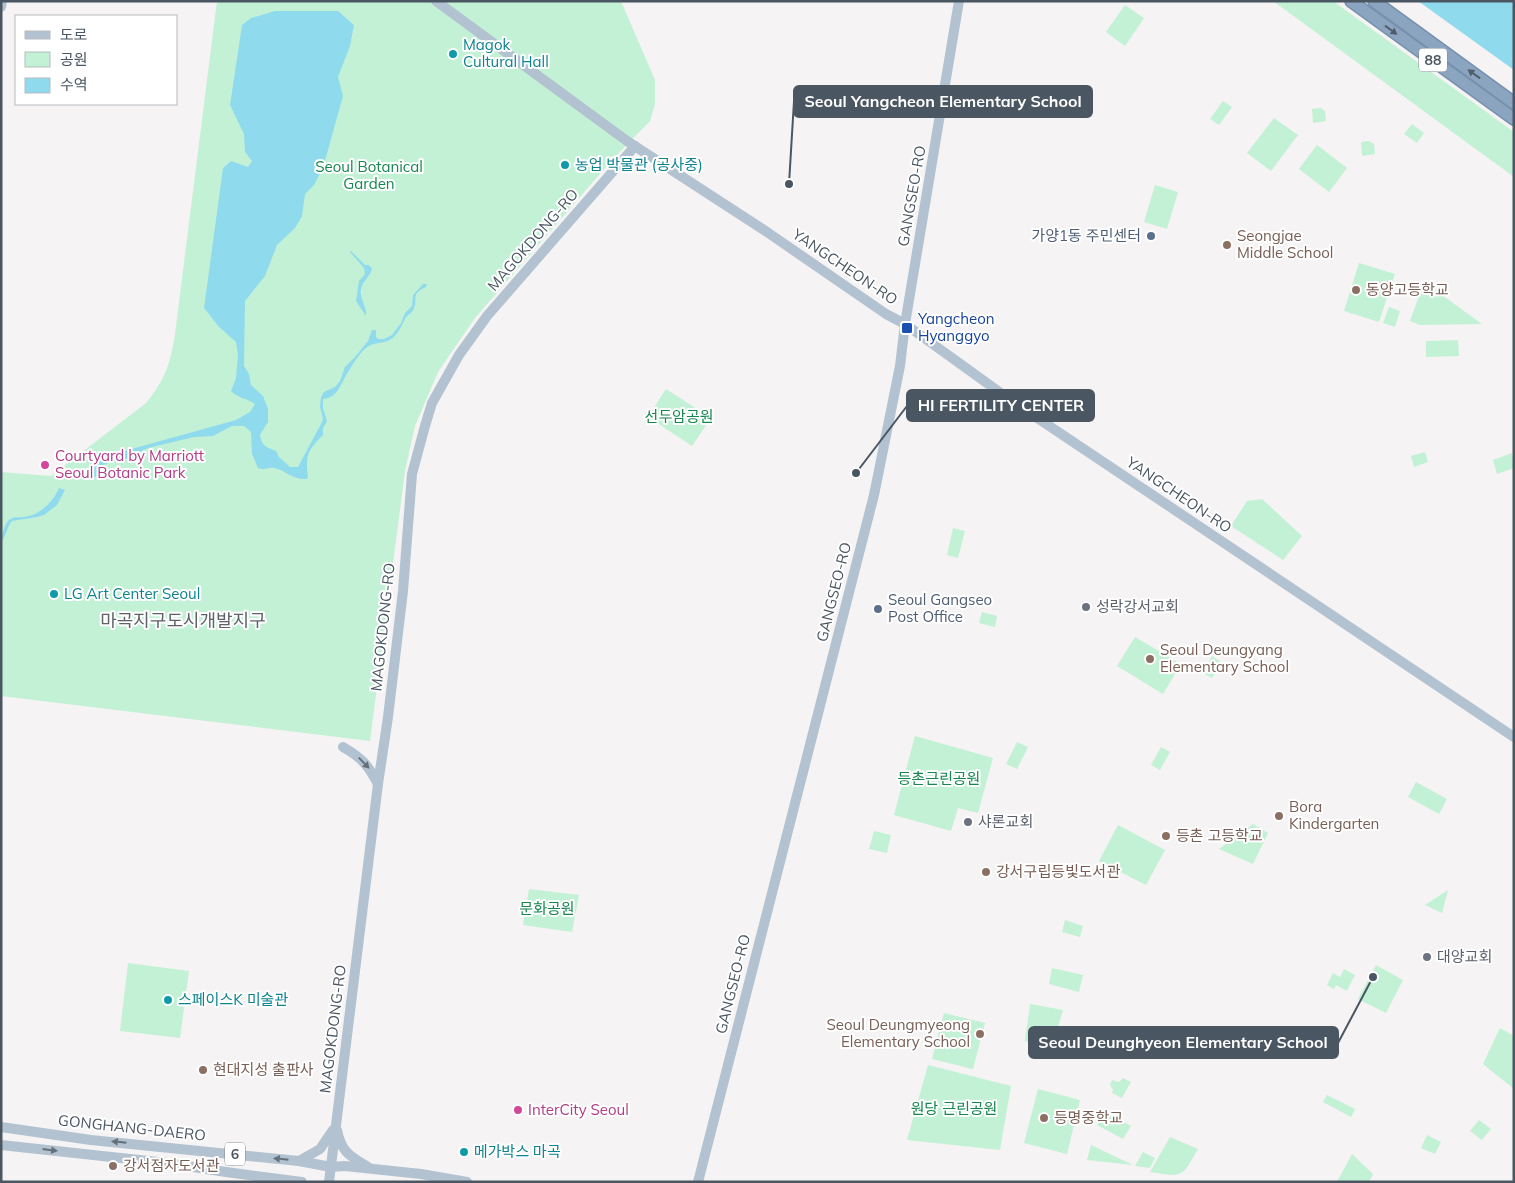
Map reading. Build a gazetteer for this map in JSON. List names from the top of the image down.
{
  "streets": {
    "highway": ["88"],
    "main road": [
      "GANGSEO-RO",
      "MAGOKDONG-RO",
      "YANGCHEON-RO",
      "GONGHANG-DAERO",
      "6"
    ]
  },
  "crossings": [
    ["GANGSEO-RO", "YANGCHEON-RO"],
    ["MAGOKDONG-RO", "YANGCHEON-RO"],
    ["MAGOKDONG-RO", "GONGHANG-DAERO"]
  ],
  "districts": ["마곡지구도시개발지구"],
  "parks": [
    "Seoul Botanical Garden",
    "선두암공원",
    "등촌근린공원",
    "문화공원",
    "원당 근린공원"
  ],
  "places": {
    "other": [
      "Magok Cultural Hall",
      "농업 박물관 (공사중)",
      "Seoul Yangcheon Elementary School",
      "가양1동 주민센터",
      "Seongjae Middle School",
      "동양고등학교",
      "Courtyard by Marriott Seoul Botanic Park",
      "HI FERTILITY CENTER",
      "LG Art Center Seoul",
      "성락강서교회",
      "Seoul Gangseo Post Office",
      "Seoul Deungyang Elementary School",
      "Bora Kindergarten",
      "샤론교회",
      "등촌 고등학교",
      "강서구립등빛도서관",
      "대양교회",
      "Seoul Deunghyeon Elementary School",
      "스페이스K 미술관",
      "Seoul Deungmyeong Elementary School",
      "현대지성 출판사",
      "InterCity Seoul",
      "등명중학교",
      "메가박스 마곡",
      "강서점자도서관"
    ],
    "transit": ["Yangcheon Hyanggyo"]
  },
  "legend": ["도로", "공원", "수역"]
}
